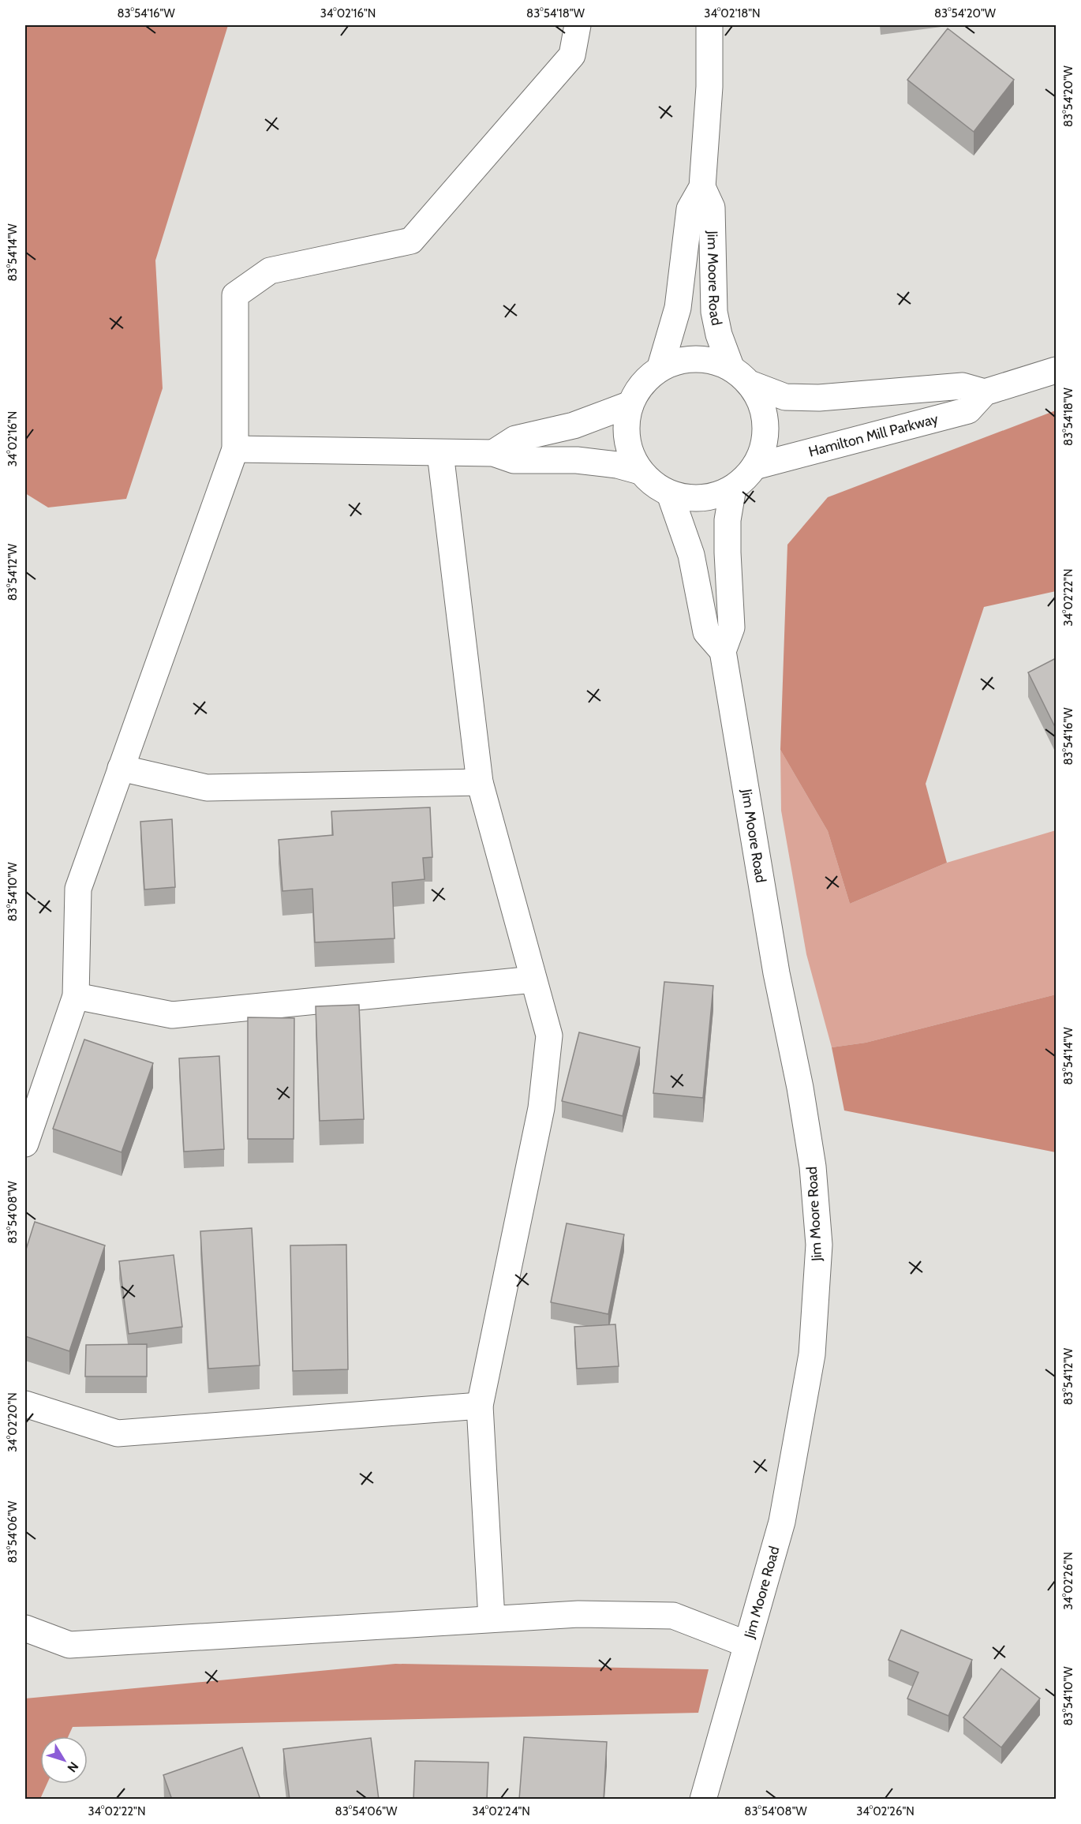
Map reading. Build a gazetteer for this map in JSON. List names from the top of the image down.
{
  "streets": {
    "street": ["Jim Moore Road", "Hamilton Mill Parkway"]
  },
  "crossings": [
    ["Jim Moore Road", "Hamilton Mill Parkway"]
  ],
  "north": "bottom right",
  "coordinates": [
    "83°54'16\"W",
    "34°02'16\"N",
    "83°54'18\"W",
    "34°02'18\"N",
    "83°54'20\"W",
    "83°54'14\"W",
    "83°54'12\"W",
    "34°02'22\"N",
    "83°54'10\"W",
    "83°54'08\"W",
    "34°02'20\"N",
    "83°54'06\"W",
    "34°02'26\"N",
    "34°02'24\"N"
  ]
}
